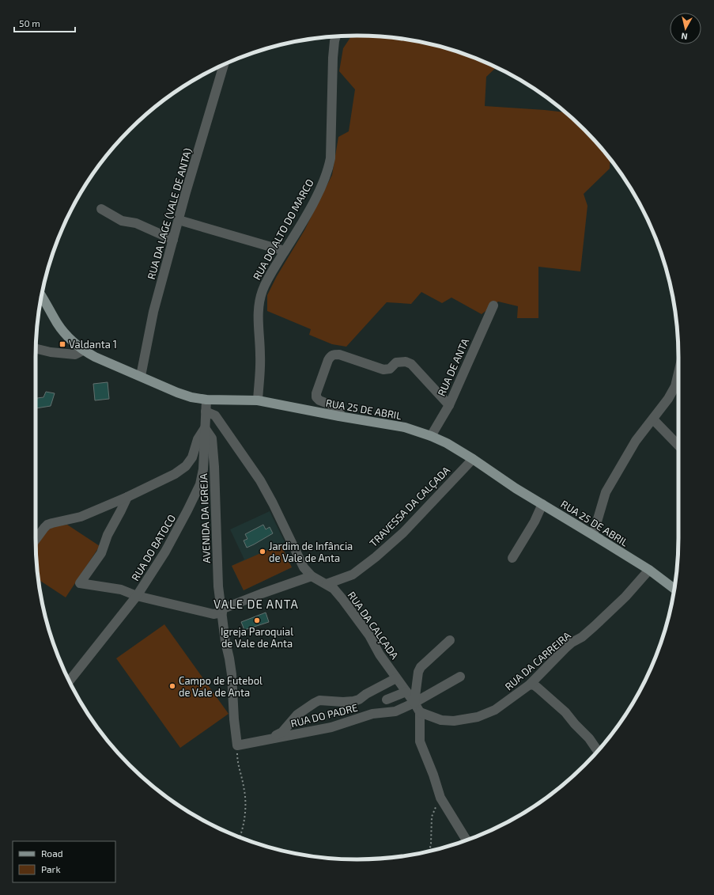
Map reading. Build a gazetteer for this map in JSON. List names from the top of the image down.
{
  "streets": {
    "main road": ["RUA 25 DE ABRIL"],
    "street": [
      "RUA DA LAGE (VALE DE ANTA)",
      "RUA DO ALTO DO MARCO",
      "RUA DE ANTA",
      "TRAVESSA DA CALÇADA",
      "AVENIDA DA IGREJA",
      "RUA DO BATOCO",
      "RUA DA CALÇADA",
      "RUA DA CARREIRA",
      "RUA DO PADRE"
    ]
  },
  "crossings": [
    ["RUA DA LAGE (VALE DE ANTA)", "RUA 25 DE ABRIL"],
    ["RUA DO ALTO DO MARCO", "RUA 25 DE ABRIL"],
    ["RUA DE ANTA", "RUA 25 DE ABRIL"],
    ["RUA 25 DE ABRIL", "TRAVESSA DA CALÇADA"],
    ["RUA 25 DE ABRIL", "RUA DO BATOCO"],
    ["RUA 25 DE ABRIL", "RUA DA CARREIRA"],
    ["TRAVESSA DA CALÇADA", "RUA DA CALÇADA"],
    ["AVENIDA DA IGREJA", "RUA DO BATOCO"],
    ["AVENIDA DA IGREJA", "RUA DO PADRE"],
    ["RUA DO BATOCO", "RUA DA CALÇADA"],
    ["RUA DA CALÇADA", "RUA DA CARREIRA"],
    ["RUA DA CALÇADA", "RUA DO PADRE"]
  ],
  "districts": ["VALE DE ANTA"],
  "places": {
    "transit": ["Valdanta 1"],
    "other": ["Jardim de Infância de Vale de Anta", "Igreja Paroquial de Vale de Anta", "Campo de Futebol de Vale de Anta"]
  },
  "legend": ["Road", "Park"],
  "scale_bar": "50 m",
  "north": "bottom"
}
